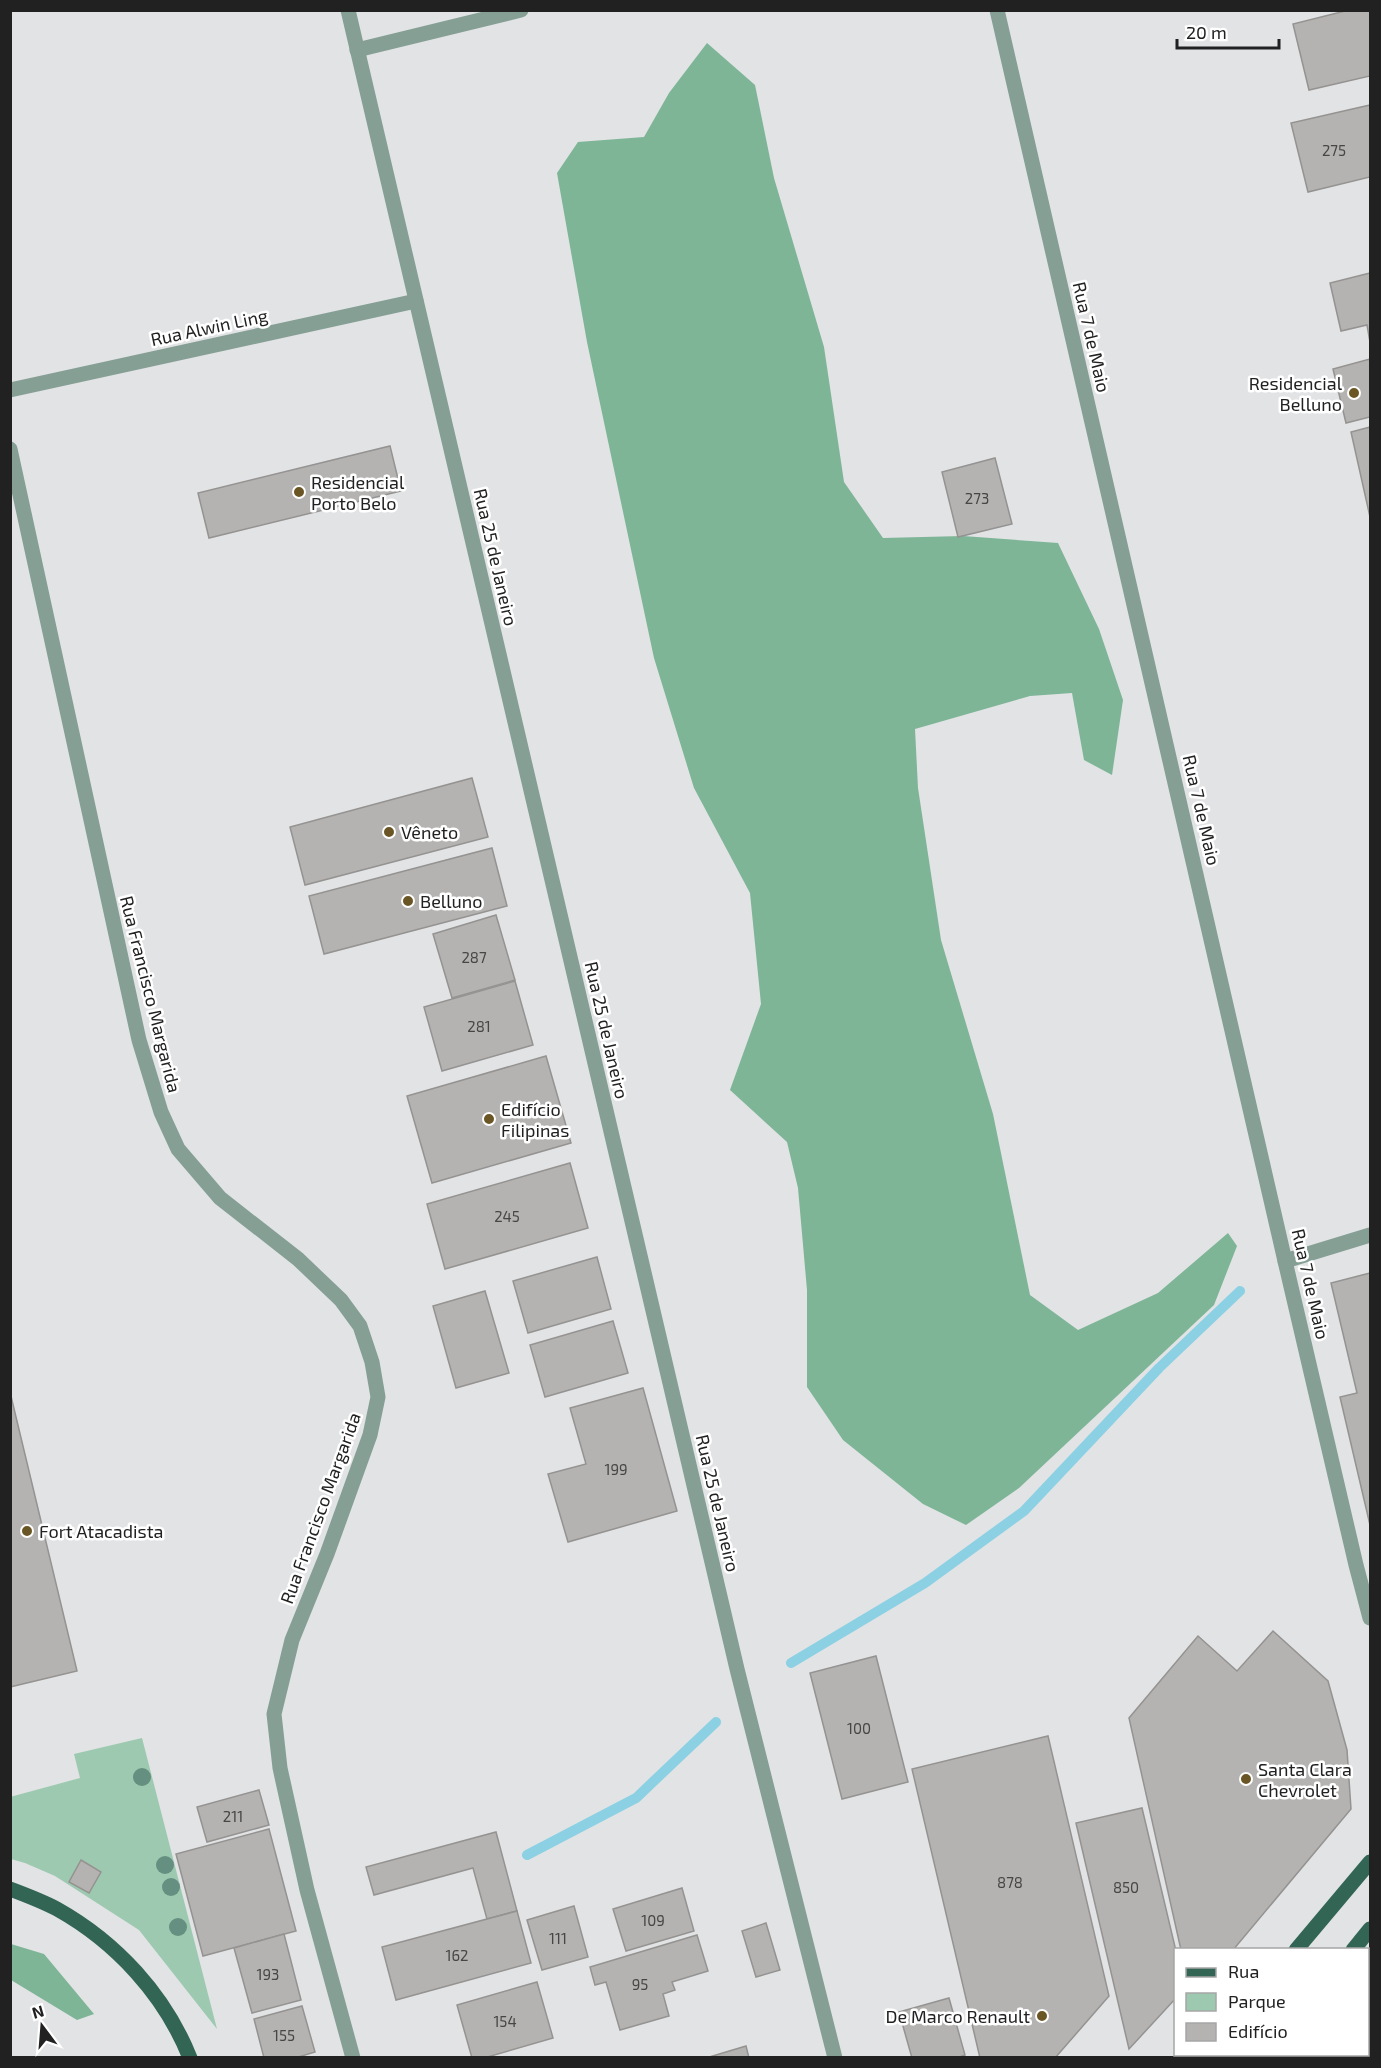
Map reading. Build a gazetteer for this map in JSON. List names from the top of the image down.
{
  "streets": {
    "street": [
      "Rua Alwin Ling",
      "Rua 7 de Maio",
      "Rua 25 de Janeiro",
      "Rua Francisco Margarida"
    ]
  },
  "crossings": [
    ["Rua Alwin Ling", "Rua 25 de Janeiro"]
  ],
  "places": [
    "Residencial Belluno",
    "Residencial Porto Belo",
    "Vêneto",
    "Belluno",
    "Edifício Filipinas",
    "Fort Atacadista",
    "Santa Clara Chevrolet",
    "De Marco Renault"
  ],
  "house_numbers": [
    "275",
    "273",
    "287",
    "281",
    "245",
    "199",
    "100",
    "211",
    "878",
    "850",
    "109",
    "111",
    "162",
    "193",
    "95",
    "154",
    "155"
  ],
  "legend": ["Rua", "Parque", "Edifício"],
  "scale_bar": "20 m",
  "north": "top"
}
